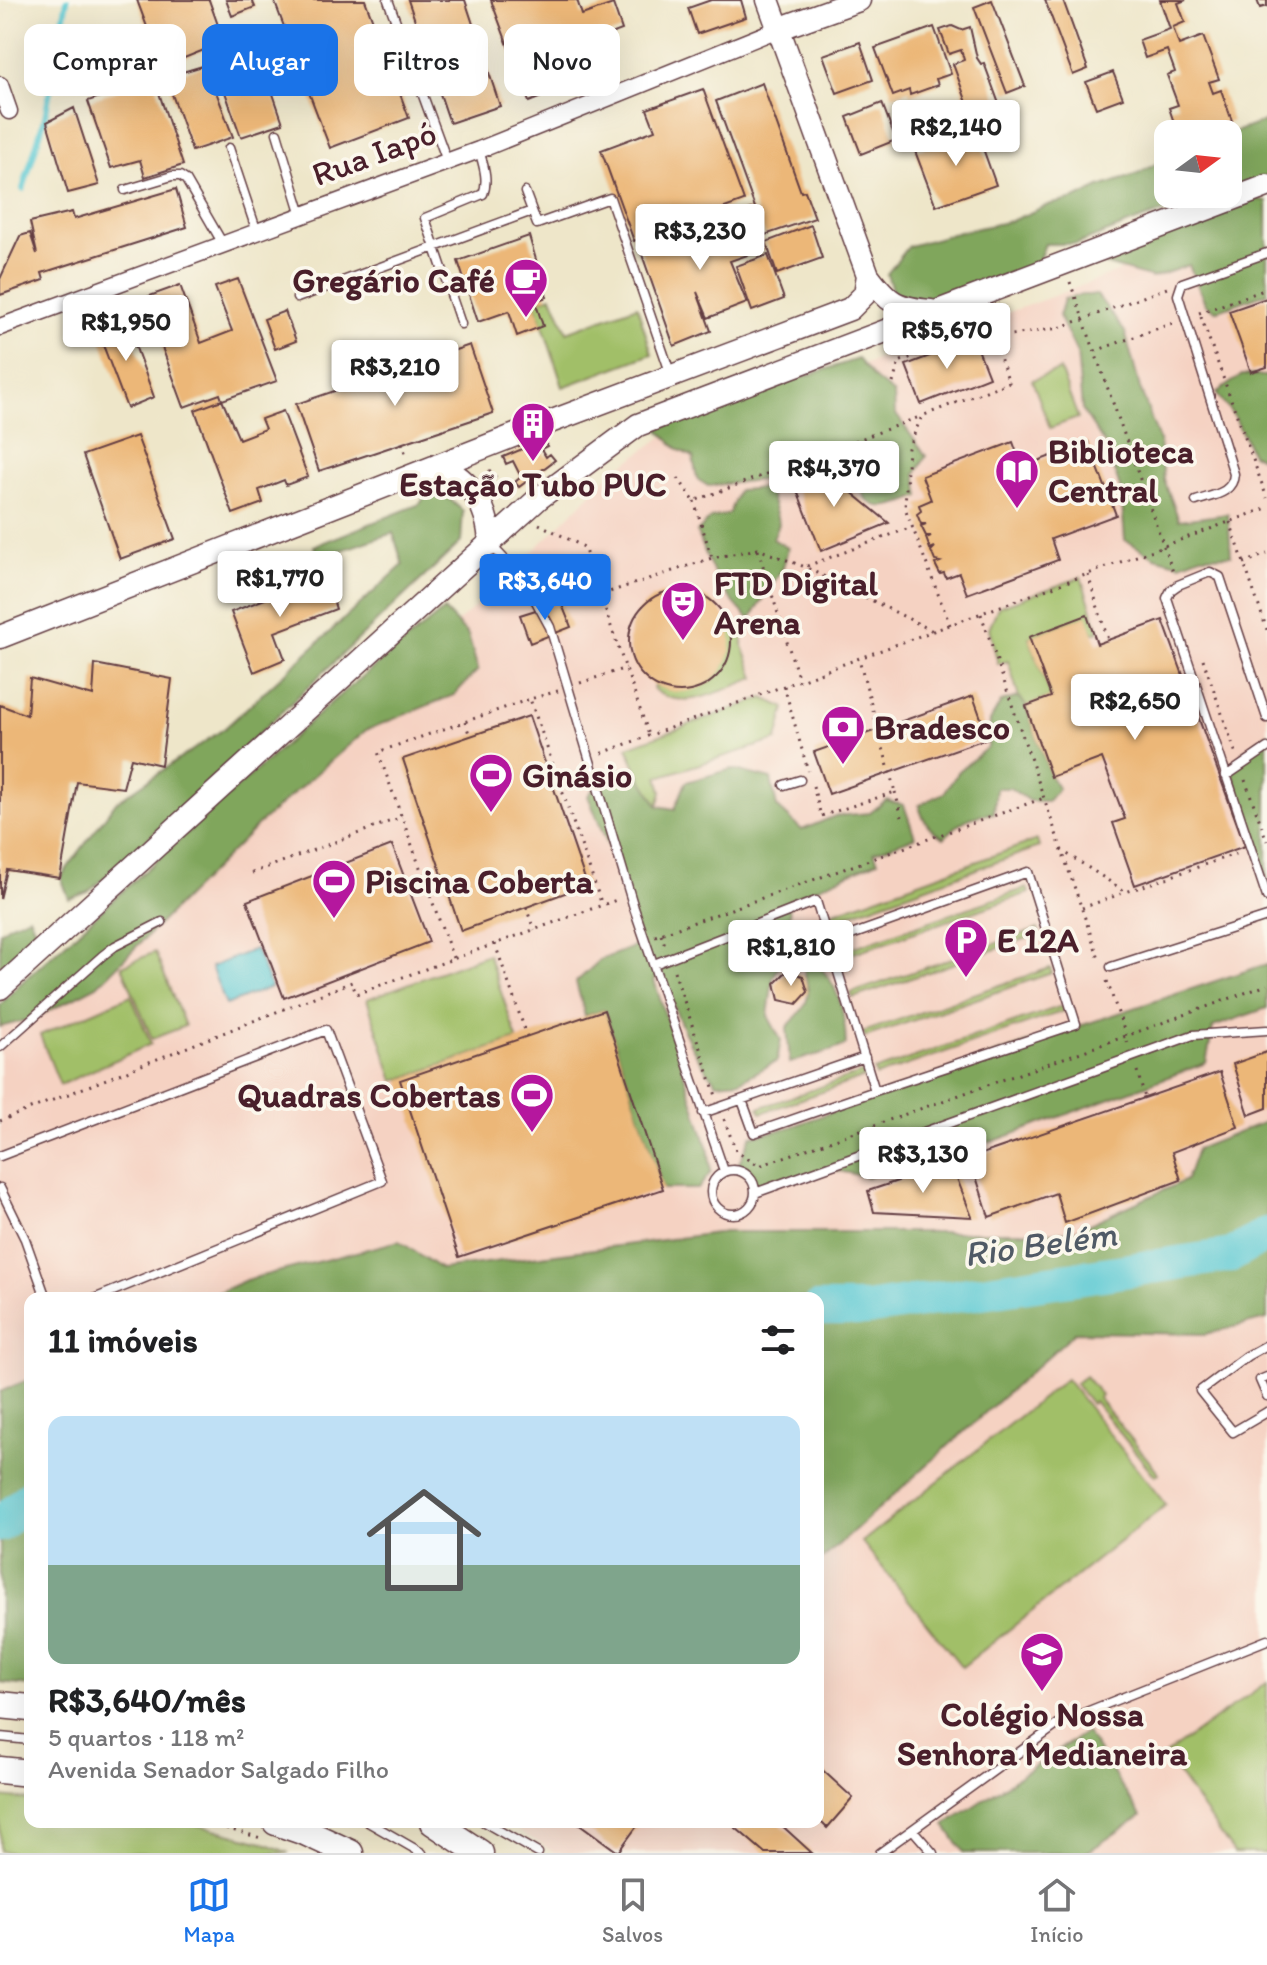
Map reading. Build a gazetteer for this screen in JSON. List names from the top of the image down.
{
  "streets": {
    "main road": ["Rua Iapó"]
  },
  "water": ["Rio Belém"],
  "places": {
    "cafe": ["Gregário Café"],
    "building": ["Estação Tubo PUC"],
    "library": ["Biblioteca Central"],
    "theatre": ["FTD Digital Arena"],
    "bank": ["Bradesco"],
    "sports": ["Ginásio", "Piscina Coberta", "Quadras Cobertas"],
    "parking": ["E 12A"],
    "school or university": ["Colégio Nossa Senhora Medianeira"]
  },
  "north": "right",
  "page": {
    "chip": [
      "Comprar",
      "Alugar",
      "Filtros",
      "Novo"
    ],
    "price": [
      "R$2,140",
      "R$3,230",
      "R$1,950",
      "R$5,670",
      "R$3,210",
      "R$4,370",
      "R$1,770",
      "R$3,640",
      "R$2,650",
      "R$1,810",
      "R$3,130"
    ],
    "heading": "11 imóveis",
    "list": [
      {
        "name": "R$3,640/mês",
        "note": "5 quartos · 118 m² · Avenida Senador Salgado Filho"
      }
    ],
    "tabs": ["Mapa", "Salvos", "Início"]
  }
}
